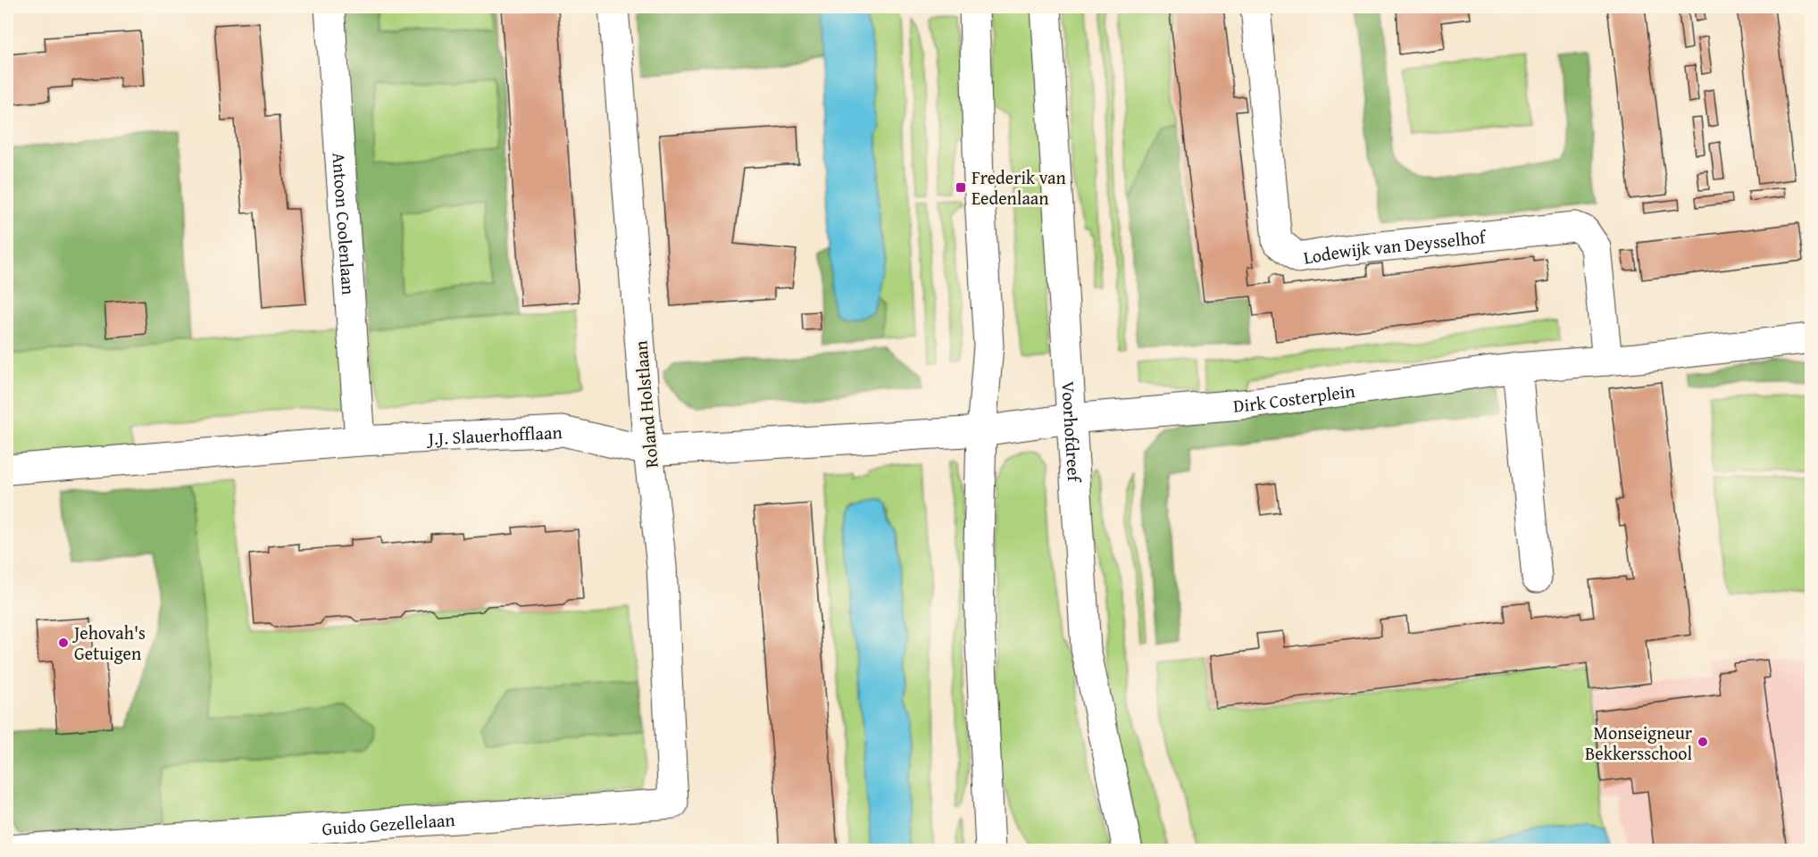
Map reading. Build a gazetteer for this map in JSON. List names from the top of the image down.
{
  "streets": {
    "street": [
      "Antoon Coolenlaan",
      "Lodewijk van Deysselhof",
      "Dirk Costerplein",
      "Roland Holstlaan",
      "Voorhofdreef",
      "J.J. Slauerhofflaan",
      "Guido Gezellelaan"
    ]
  },
  "crossings": [
    ["Antoon Coolenlaan", "J.J. Slauerhofflaan"],
    ["Lodewijk van Deysselhof", "Dirk Costerplein"],
    ["Dirk Costerplein", "Voorhofdreef"],
    ["Dirk Costerplein", "J.J. Slauerhofflaan"],
    ["Roland Holstlaan", "J.J. Slauerhofflaan"],
    ["Roland Holstlaan", "Guido Gezellelaan"]
  ],
  "places": {
    "transit": ["Frederik van Eedenlaan"],
    "other": ["Jehovah's Getuigen", "Monseigneur Bekkersschool"]
  }
}
